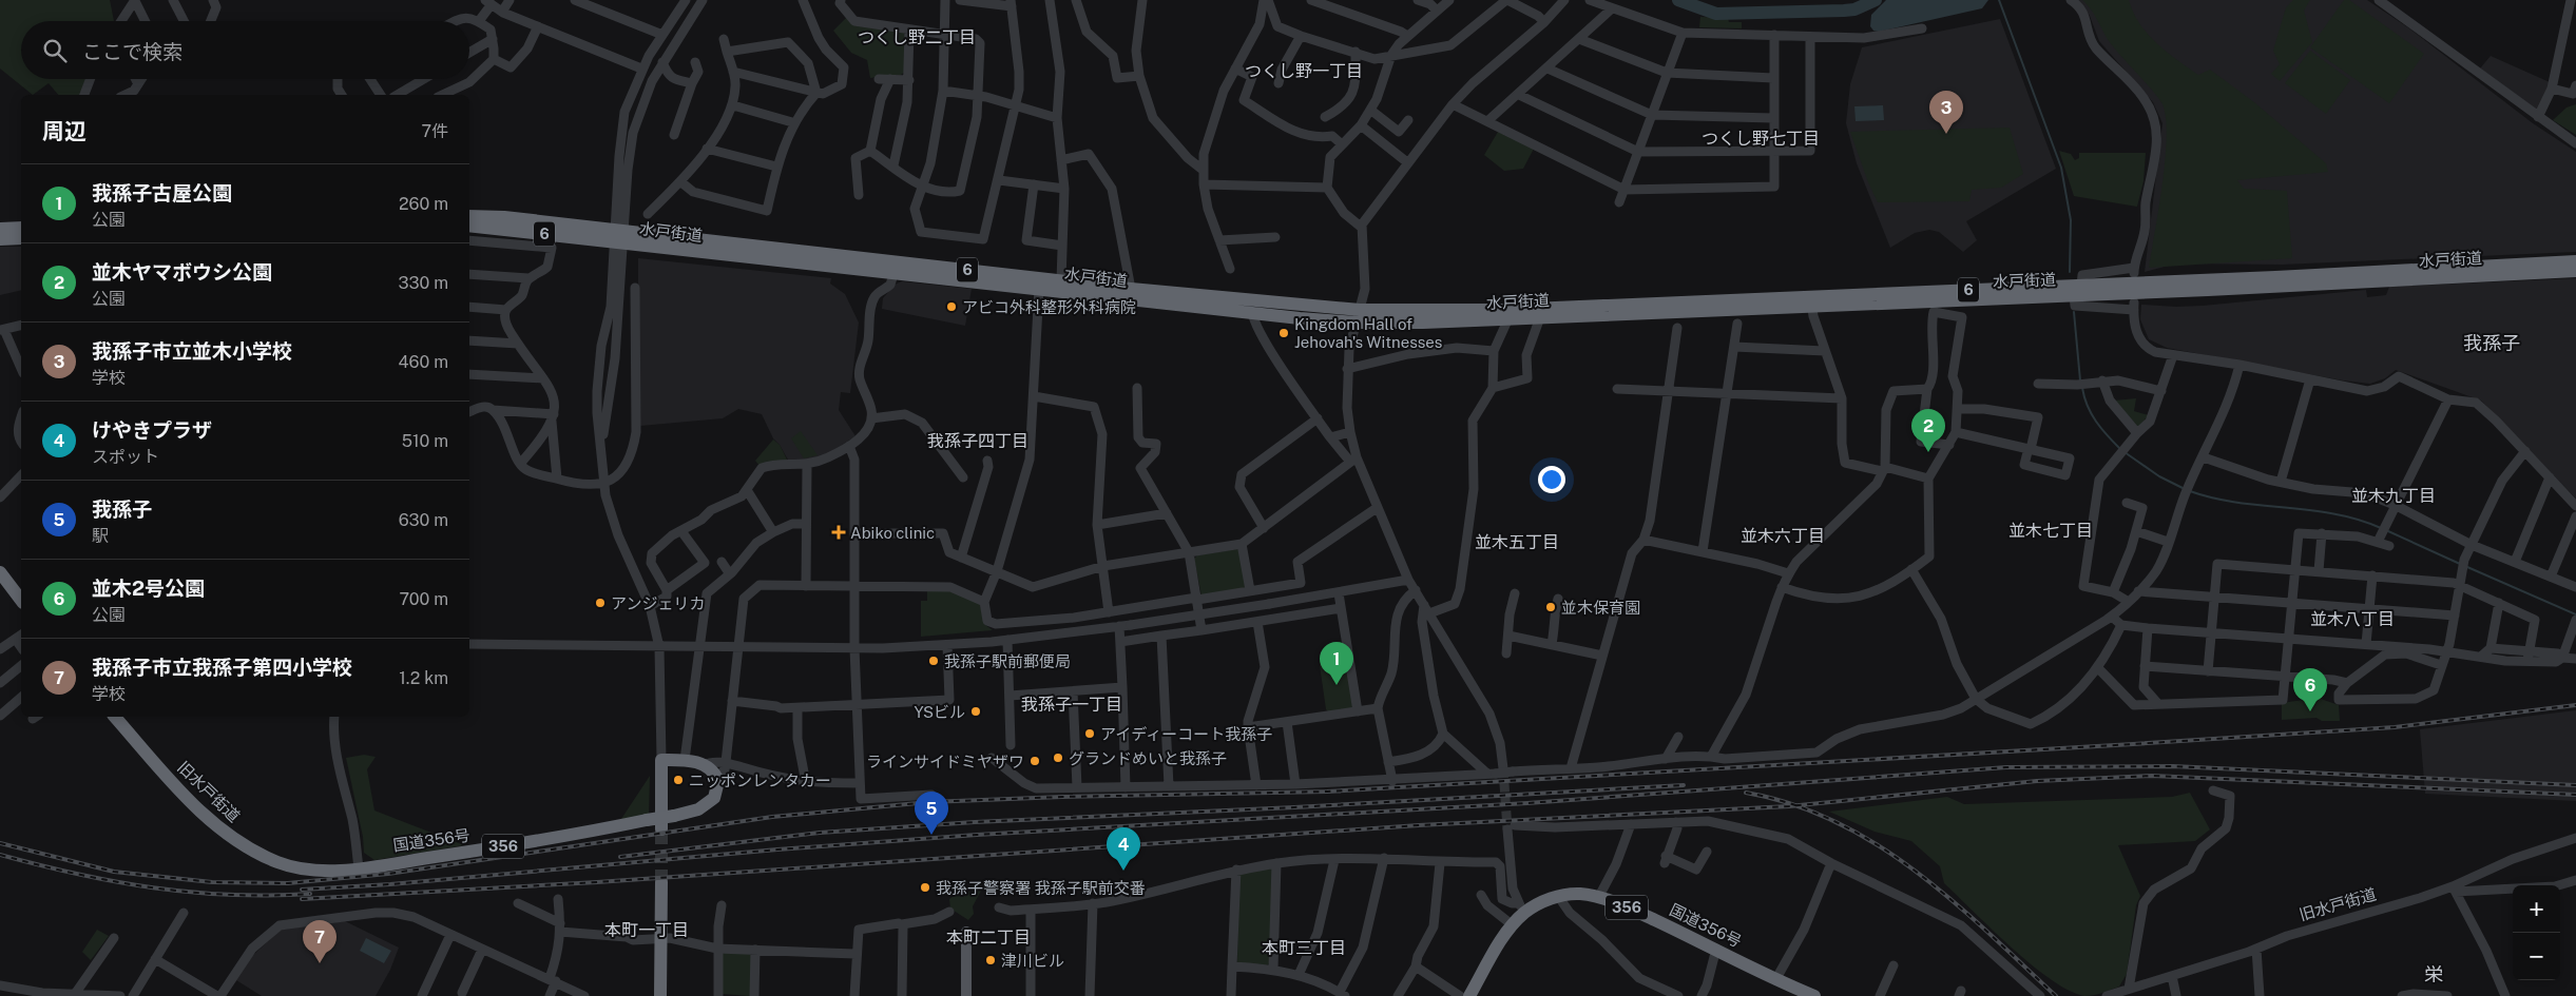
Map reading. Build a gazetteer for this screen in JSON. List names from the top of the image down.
{
  "streets": {
    "highway": [
      "水戸街道",
      "6",
      "旧水戸街道",
      "国道356号",
      "356"
    ]
  },
  "crossings": [
    ["旧水戸街道", "国道356号"]
  ],
  "districts": [
    "つくし野二丁目",
    "つくし野一丁目",
    "つくし野七丁目",
    "我孫子",
    "我孫子四丁目",
    "並木九丁目",
    "並木七丁目",
    "並木六丁目",
    "並木五丁目",
    "並木八丁目",
    "我孫子一丁目",
    "本町一丁目",
    "本町二丁目",
    "本町三丁目",
    "栄"
  ],
  "places": {
    "other": [
      "アビコ外科整形外科病院",
      "Kingdom Hall of Jehovah's Witnesses",
      "アンジェリカ",
      "並木保育園",
      "我孫子駅前郵便局",
      "YSビル",
      "アイディーコート我孫子",
      "グランドめいと我孫子",
      "ラインサイドミヤザワ",
      "ニッポンレンタカー",
      "我孫子警察署 我孫子駅前交番",
      "津川ビル"
    ],
    "health": ["Abiko clinic"]
  },
  "page": {
    "search": "ここで検索",
    "pins": [
      "3",
      "2",
      "1",
      "6",
      "5",
      "4",
      "7"
    ],
    "heading": ["周辺", "7件"],
    "list": [
      {
        "mark": "1",
        "name": "我孫子古屋公園",
        "note": "公園",
        "value": "260 m"
      },
      {
        "mark": "2",
        "name": "並木ヤマボウシ公園",
        "note": "公園",
        "value": "330 m"
      },
      {
        "mark": "3",
        "name": "我孫子市立並木小学校",
        "note": "学校",
        "value": "460 m"
      },
      {
        "mark": "4",
        "name": "けやきプラザ",
        "note": "スポット",
        "value": "510 m"
      },
      {
        "mark": "5",
        "name": "我孫子",
        "note": "駅",
        "value": "630 m"
      },
      {
        "mark": "6",
        "name": "並木2号公園",
        "note": "公園",
        "value": "700 m"
      },
      {
        "mark": "7",
        "name": "我孫子市立我孫子第四小学校",
        "note": "学校",
        "value": "1.2 km"
      }
    ],
    "map_buttons": ["+", "−"]
  }
}
